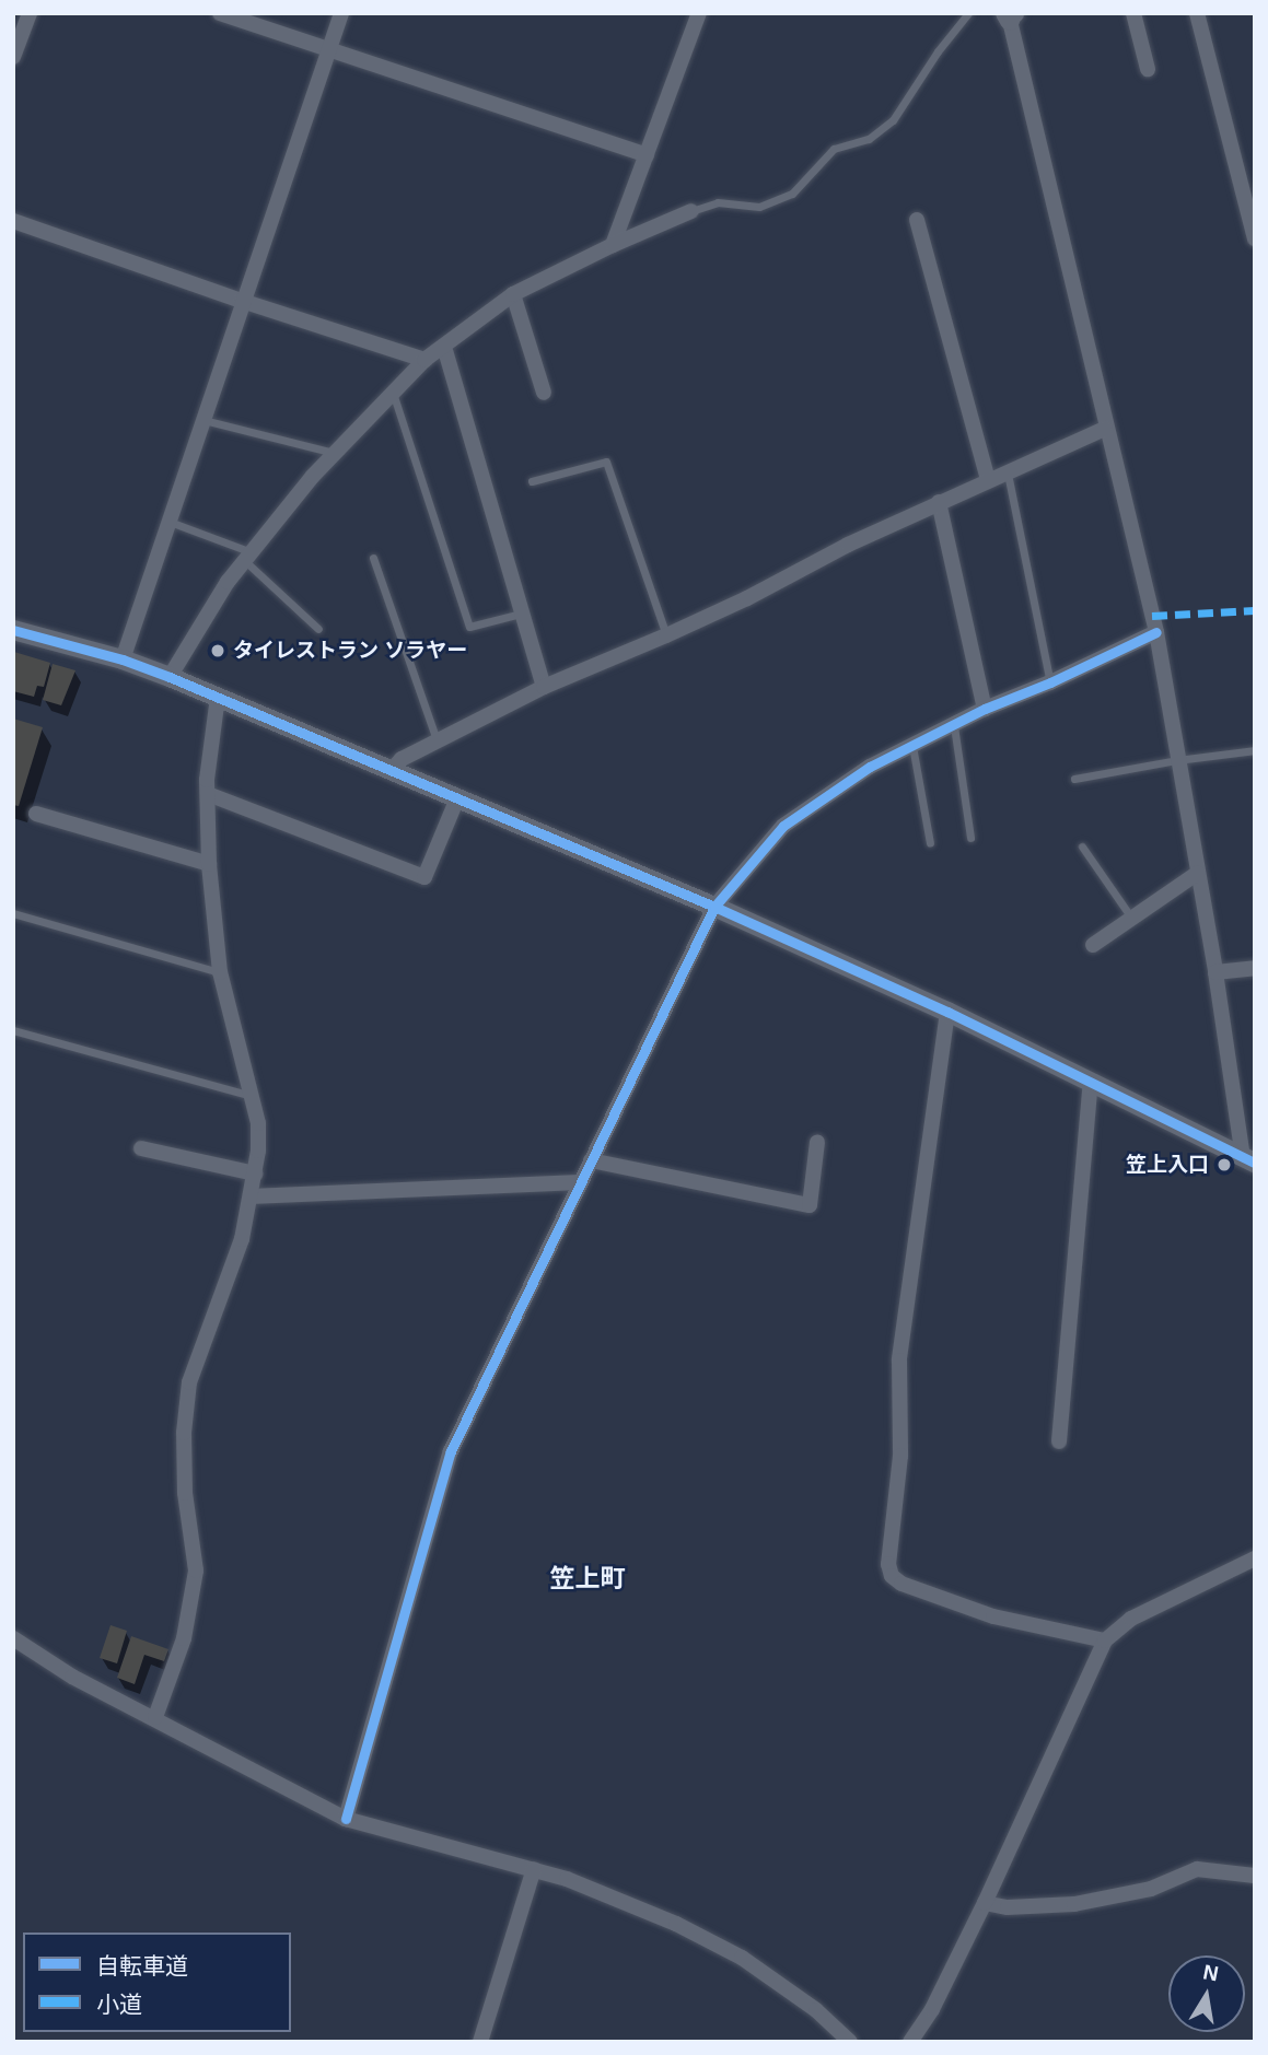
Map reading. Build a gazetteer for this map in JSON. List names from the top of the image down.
{
  "districts": ["笠上町"],
  "places": ["タイレストラン ソラヤー", "笠上入口"],
  "legend": ["自転車道", "小道"],
  "north": "top"
}
